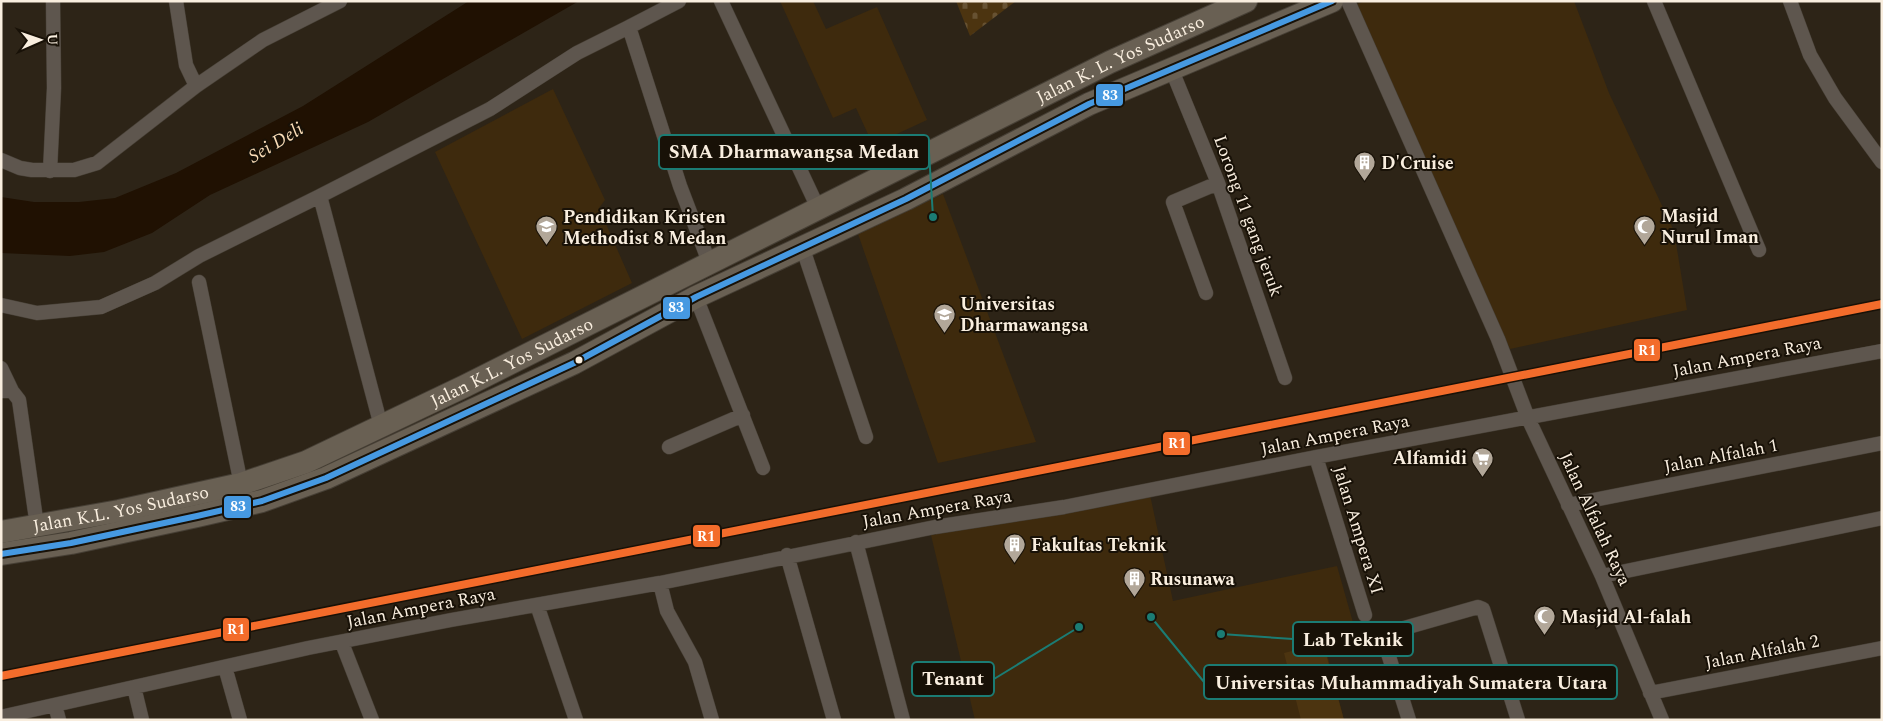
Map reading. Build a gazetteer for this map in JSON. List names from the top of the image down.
{
  "streets": {
    "main road": ["Jalan K. L. Yos Sudarso", "Jalan K.L. Yos Sudarso"],
    "street": [
      "Lorong 11 gang jeruk",
      "Jalan Ampera Raya",
      "Jalan Alfalah 1",
      "Jalan Alfalah Raya",
      "Jalan Ampera XI",
      "Jalan Alfalah 2"
    ]
  },
  "crossings": [
    ["Jalan K. L. Yos Sudarso", "Lorong 11 gang jeruk"],
    ["Jalan K. L. Yos Sudarso", "Jalan K.L. Yos Sudarso"],
    ["Lorong 11 gang jeruk", "Jalan K.L. Yos Sudarso"],
    ["Jalan Ampera Raya", "Jalan Alfalah Raya"],
    ["Jalan Ampera Raya", "Jalan Ampera XI"],
    ["Jalan Alfalah 1", "Jalan Alfalah Raya"],
    ["Jalan Alfalah Raya", "Jalan Alfalah 2"]
  ],
  "water": ["Sei Deli"],
  "places": {
    "building": ["D'Cruise", "Fakultas Teknik", "Rusunawa"],
    "other": [
      "SMA Dharmawangsa Medan",
      "Universitas Muhammadiyah Sumatera Utara",
      "Tenant",
      "Lab Teknik"
    ],
    "mosque": ["Masjid Nurul Iman", "Masjid Al-falah"],
    "school or university": ["Pendidikan Kristen Methodist 8 Medan", "Universitas Dharmawangsa"],
    "supermarket": ["Alfamidi"]
  },
  "lines": ["transit line 83", "transit line R1"],
  "north": "right"
}
